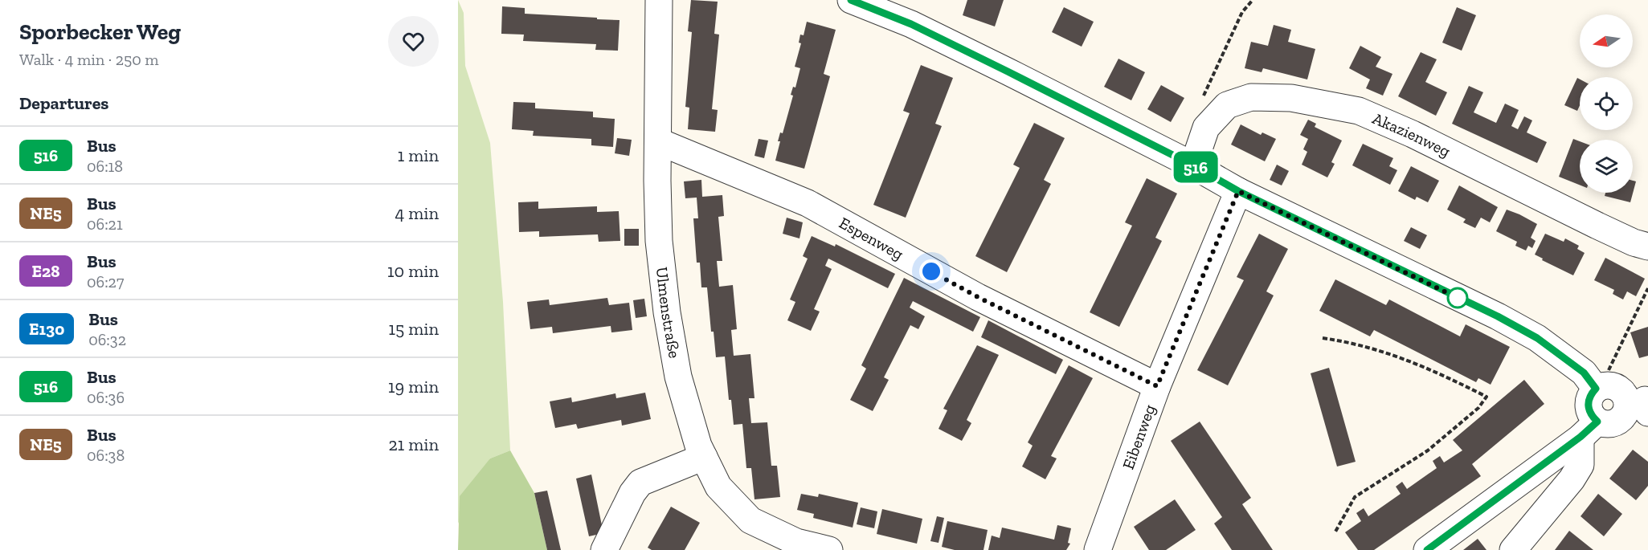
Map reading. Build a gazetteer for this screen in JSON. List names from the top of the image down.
{
  "streets": {
    "street": [
      "Akazienweg",
      "Espenweg",
      "Ulmenstraße",
      "Eibenweg"
    ]
  },
  "crossings": [
    ["Espenweg", "Ulmenstraße"],
    ["Espenweg", "Eibenweg"]
  ],
  "lines": ["bus line 516"],
  "north": "left",
  "page": {
    "heading": [
      ["Sporbecker Weg", "Walk · 4 min · 250 m"],
      "Departures"
    ],
    "on_map": "516",
    "list": [
      {
        "mark": "516",
        "name": "Bus",
        "note": "06:18",
        "value": "1 min"
      },
      {
        "mark": "NE5",
        "name": "Bus",
        "note": "06:21",
        "value": "4 min"
      },
      {
        "mark": "E28",
        "name": "Bus",
        "note": "06:27",
        "value": "10 min"
      },
      {
        "mark": "E130",
        "name": "Bus",
        "note": "06:32",
        "value": "15 min"
      },
      {
        "mark": "516",
        "name": "Bus",
        "note": "06:36",
        "value": "19 min"
      },
      {
        "mark": "NE5",
        "name": "Bus",
        "note": "06:38",
        "value": "21 min"
      }
    ]
  }
}
